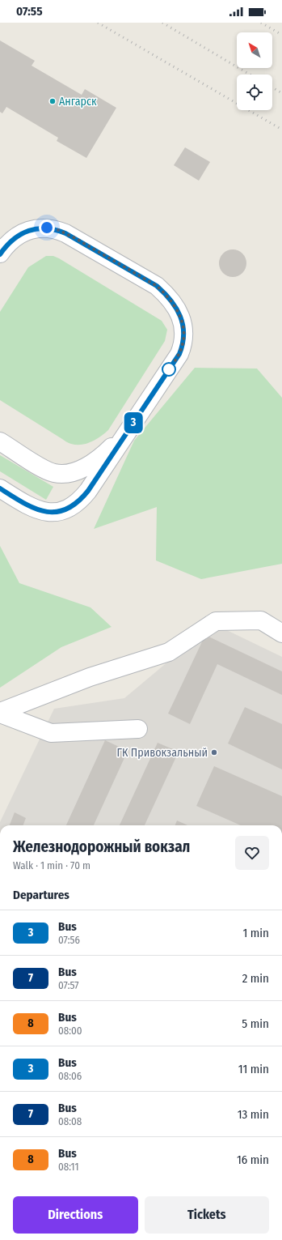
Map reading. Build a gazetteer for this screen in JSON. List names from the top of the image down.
{
  "places": ["Ангарск", "ГК Привокзальный"],
  "lines": ["bus line 3"],
  "north": "top left",
  "page": {
    "status": "07:55",
    "on_map": "3",
    "heading": [
      ["Железнодорожный вокзал", "Walk · 1 min · 70 m"],
      "Departures"
    ],
    "list": [
      {
        "mark": "3",
        "name": "Bus",
        "note": "07:56",
        "value": "1 min"
      },
      {
        "mark": "7",
        "name": "Bus",
        "note": "07:57",
        "value": "2 min"
      },
      {
        "mark": "8",
        "name": "Bus",
        "note": "08:00",
        "value": "5 min"
      },
      {
        "mark": "3",
        "name": "Bus",
        "note": "08:06",
        "value": "11 min"
      },
      {
        "mark": "7",
        "name": "Bus",
        "note": "08:08",
        "value": "13 min"
      },
      {
        "mark": "8",
        "name": "Bus",
        "note": "08:11",
        "value": "16 min"
      }
    ],
    "buttons": ["Directions", "Tickets"]
  }
}
